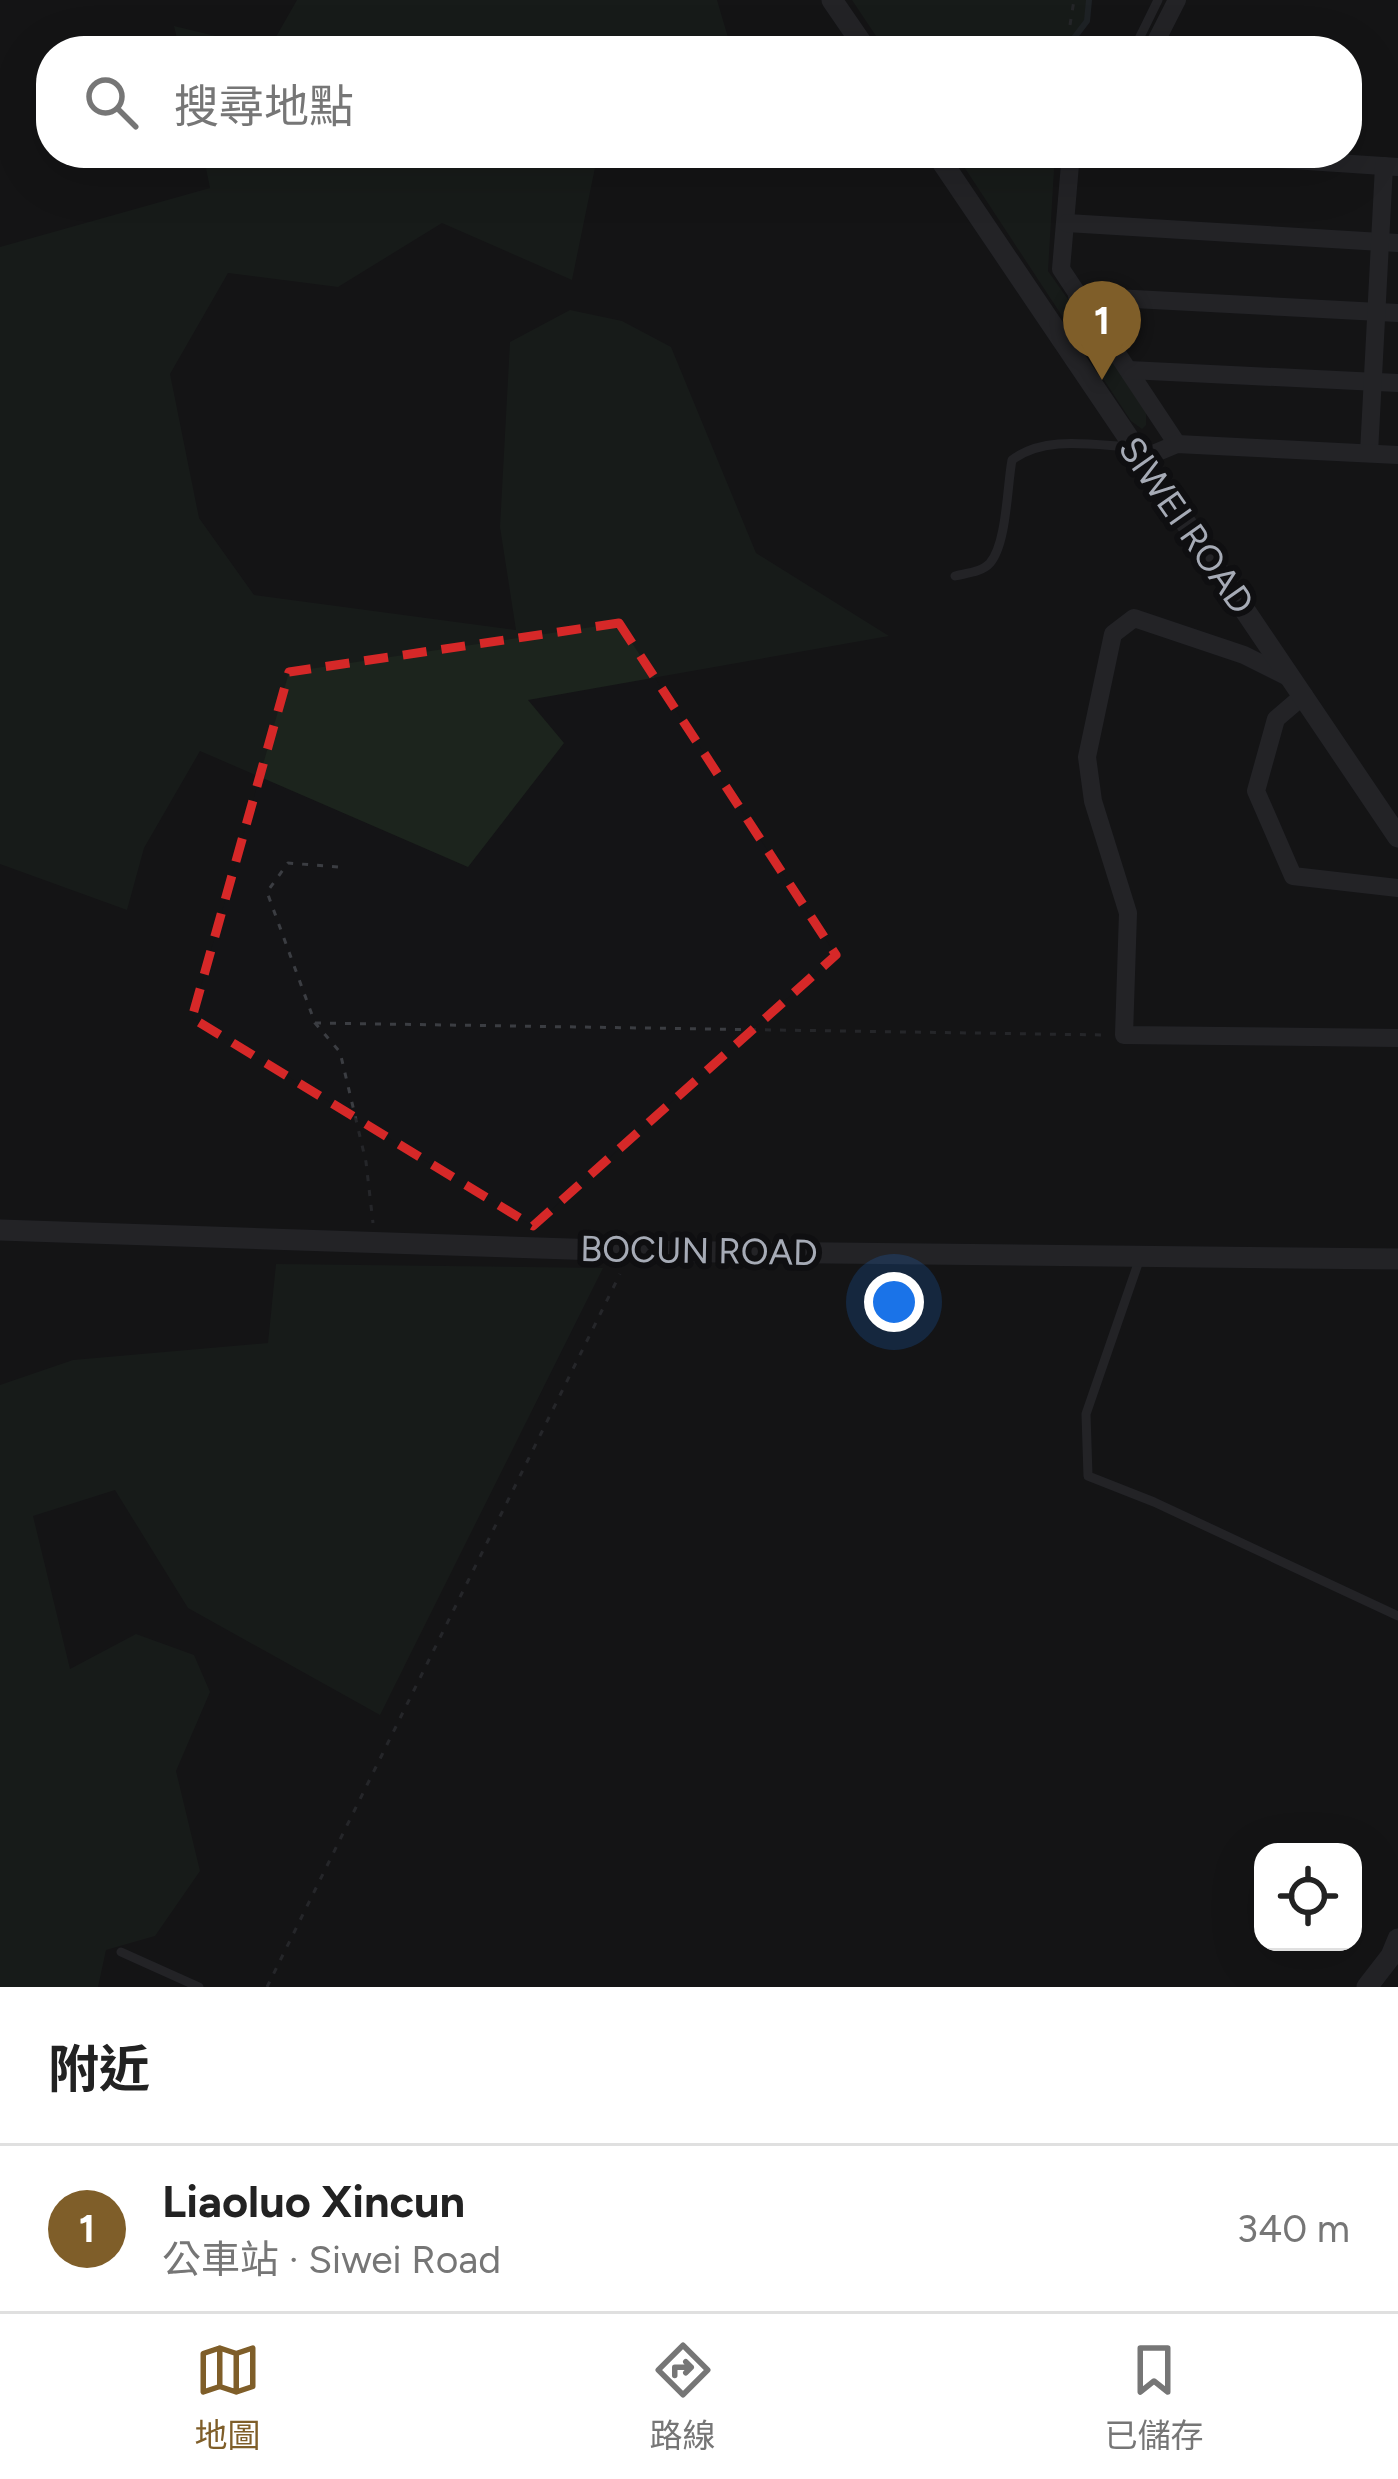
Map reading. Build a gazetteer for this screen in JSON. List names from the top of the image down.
{
  "streets": {
    "street": ["SIWEI ROAD", "BOCUN ROAD"]
  },
  "page": {
    "search": "搜尋地點",
    "pins": "1",
    "heading": "附近",
    "list": [
      {
        "mark": "1",
        "name": "Liaoluo Xincun",
        "note": "公車站 · Siwei Road",
        "value": "340 m"
      }
    ],
    "nav": ["地圖", "路線", "已儲存"]
  }
}
